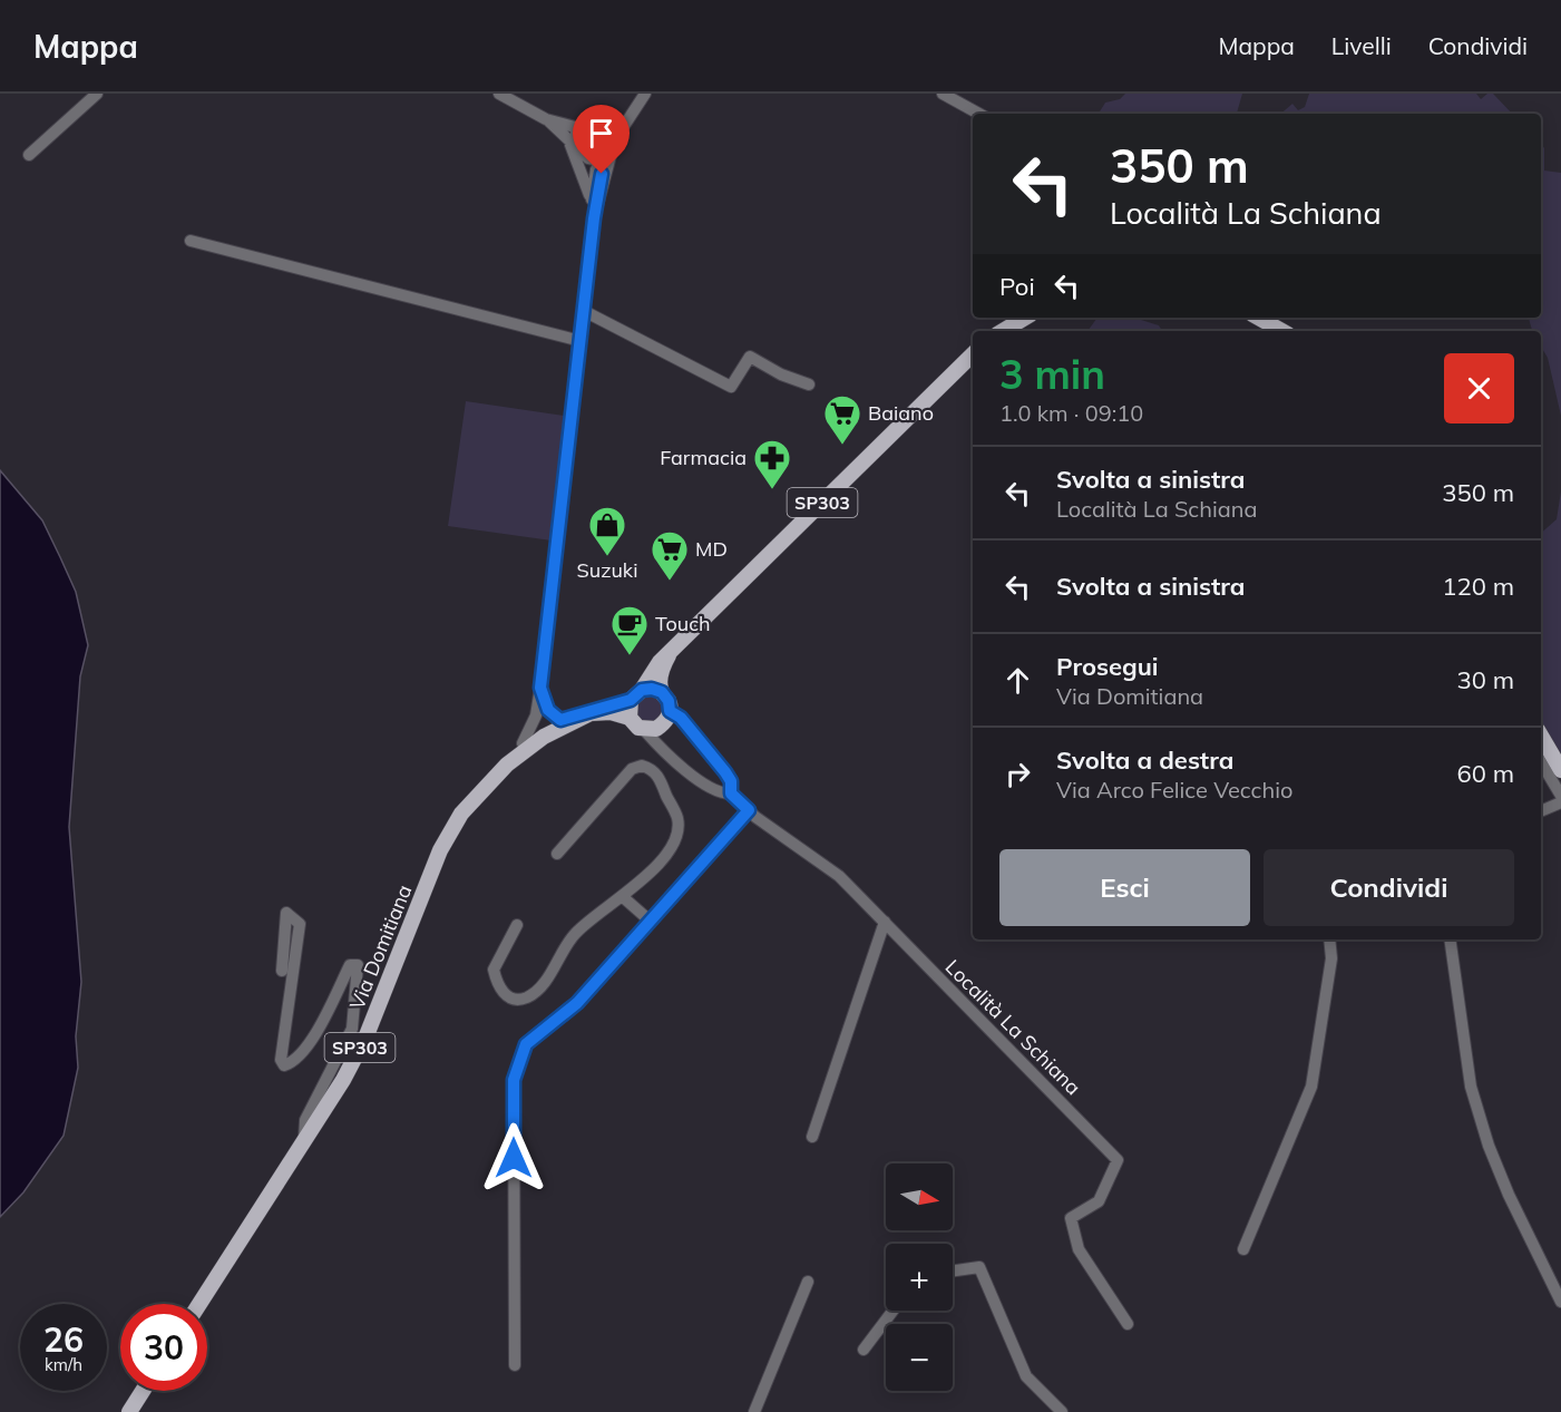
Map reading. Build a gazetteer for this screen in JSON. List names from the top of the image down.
{
  "streets": {
    "main road": ["SP303", "Via Domitiana"],
    "street": ["Località La Schiana"]
  },
  "crossings": [
    ["Via Domitiana", "Località La Schiana"]
  ],
  "places": {
    "supermarket": ["Baiano", "MD"],
    "pharmacy": ["Farmacia"],
    "shop": ["Suzuki"],
    "cafe": ["Touch"]
  },
  "north": "right",
  "page": {
    "header": "Mappa",
    "nav": ["Mappa", "Livelli", "Condividi"],
    "turn": ["350 m", "Località La Schiana"],
    "then": "Poi",
    "heading": ["3 min", "1.0 km · 09:10"],
    "list": [
      {
        "name": "Svolta a sinistra",
        "note": "Località La Schiana",
        "value": "350 m"
      },
      {
        "name": "Svolta a sinistra",
        "value": "120 m"
      },
      {
        "name": "Prosegui",
        "note": "Via Domitiana",
        "value": "30 m"
      },
      {
        "name": "Svolta a destra",
        "note": "Via Arco Felice Vecchio",
        "value": "60 m"
      }
    ],
    "buttons": ["Esci", "Condividi"],
    "map_buttons": ["+", "−"],
    "speed": "26 km/h",
    "limit": "30"
  }
}
